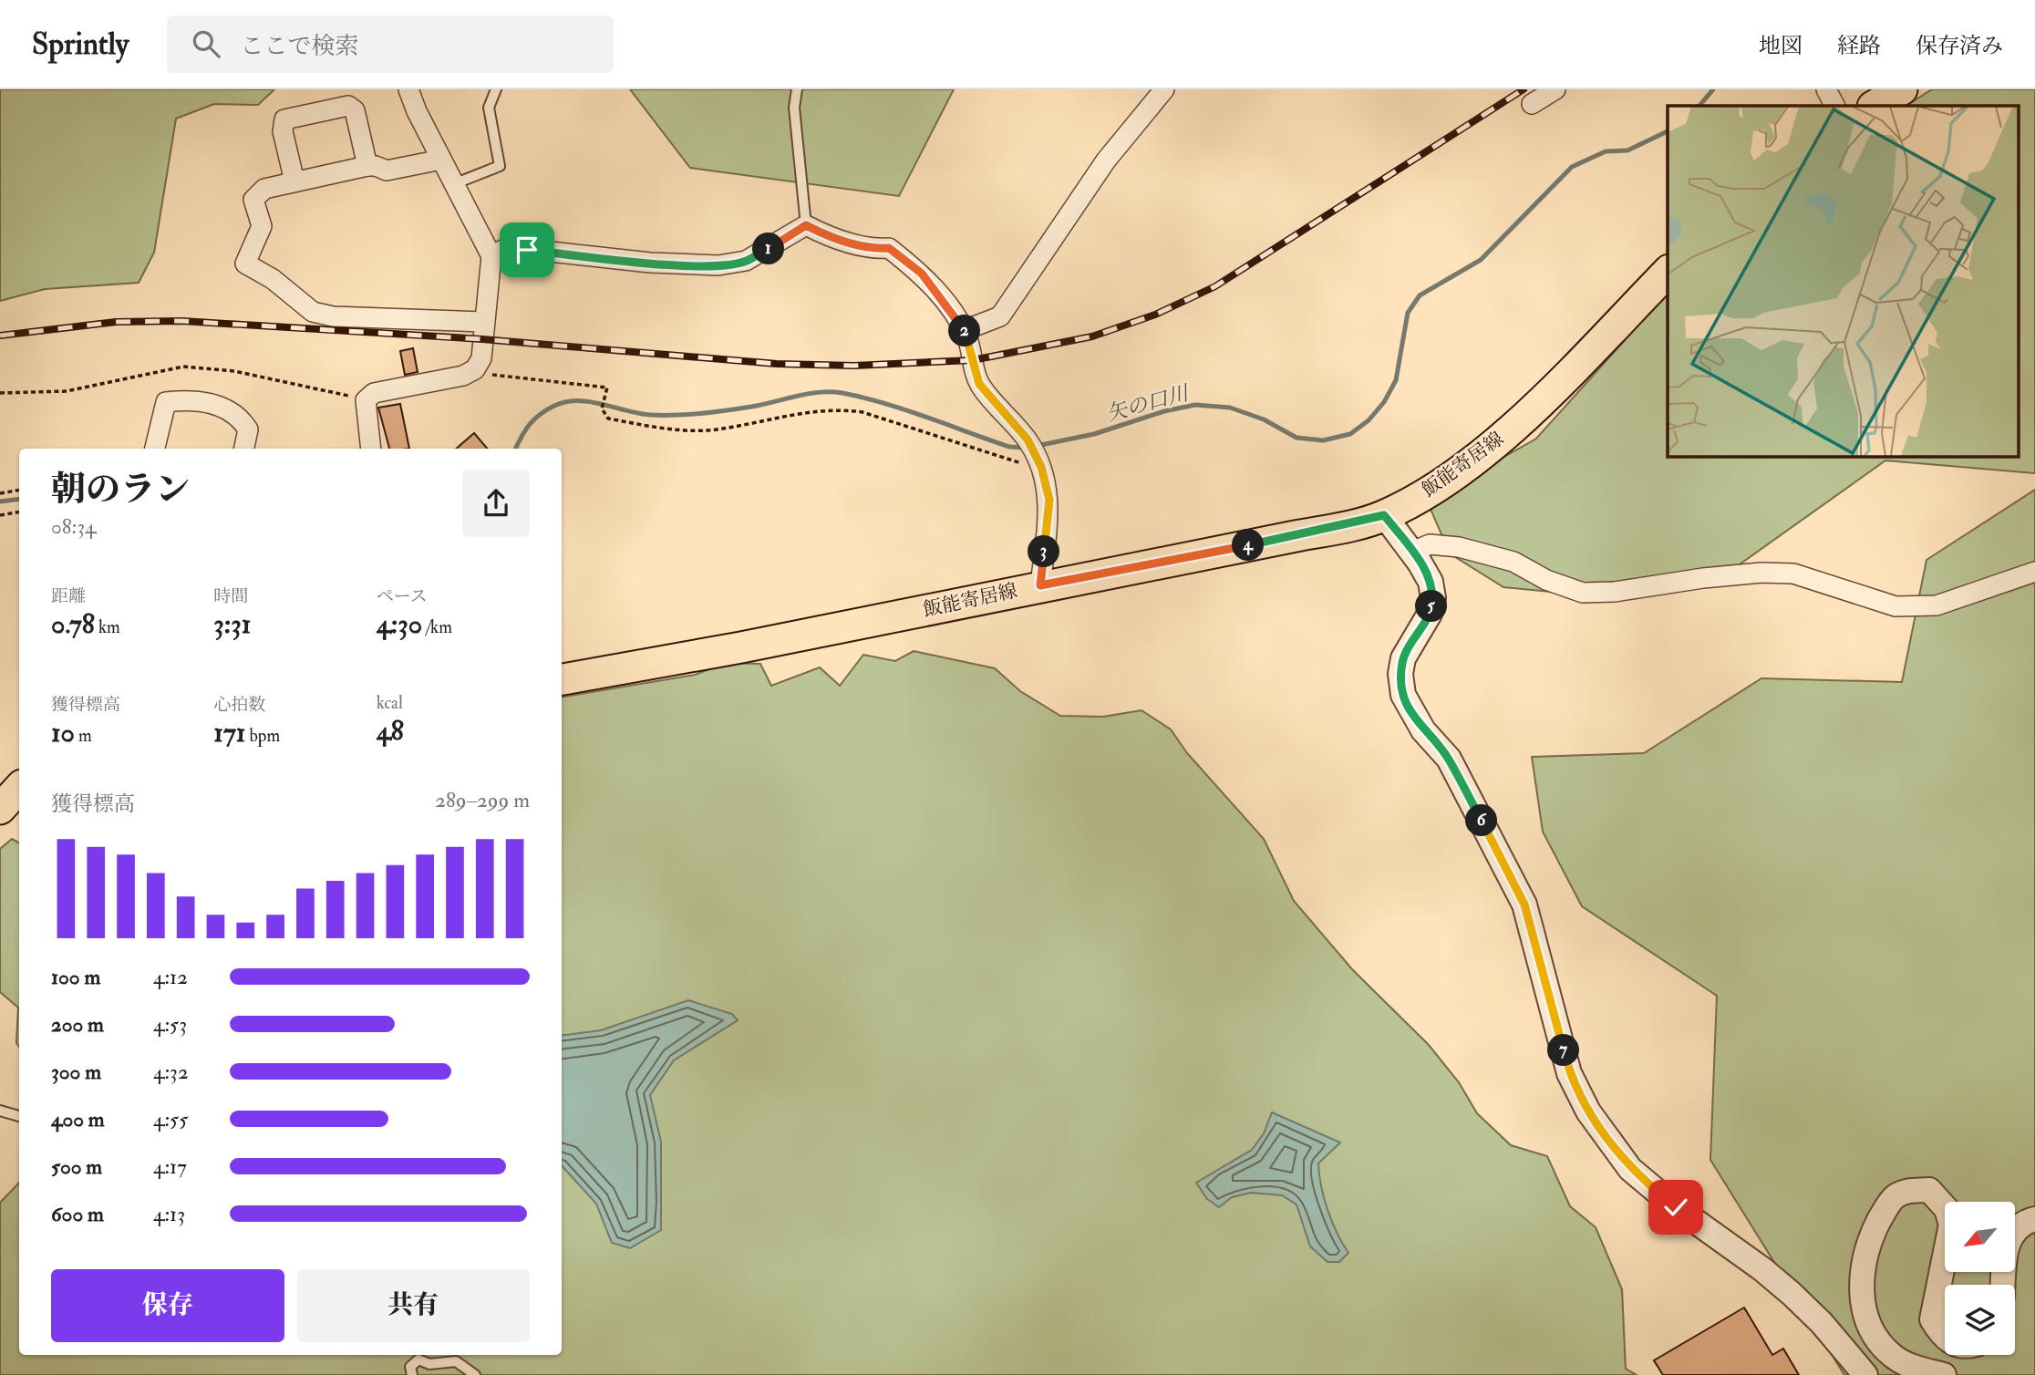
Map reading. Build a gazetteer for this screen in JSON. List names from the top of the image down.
{
  "streets": {
    "main road": ["飯能寄居線"]
  },
  "water": ["矢の口川"],
  "north": "bottom left",
  "page": {
    "header": "Sprintly",
    "search": "ここで検索",
    "nav": ["地図", "経路", "保存済み"],
    "pins": [
      "1",
      "2",
      "4",
      "3",
      "5",
      "6",
      "7"
    ],
    "heading": ["朝のラン", "08:34"],
    "stats": [
      ["距離", "0.78 km"],
      ["時間", "3:31"],
      ["ペース", "4:30 /km"],
      ["獲得標高", "10 m"],
      ["心拍数", "171 bpm"],
      ["kcal", "48"]
    ],
    "chart": ["獲得標高", "289–299 m"],
    "list": [
      {
        "name": "100 m",
        "note": "4:12"
      },
      {
        "name": "200 m",
        "note": "4:53"
      },
      {
        "name": "300 m",
        "note": "4:32"
      },
      {
        "name": "400 m",
        "note": "4:55"
      },
      {
        "name": "500 m",
        "note": "4:17"
      },
      {
        "name": "600 m",
        "note": "4:13"
      }
    ],
    "buttons": ["保存", "共有"]
  }
}
